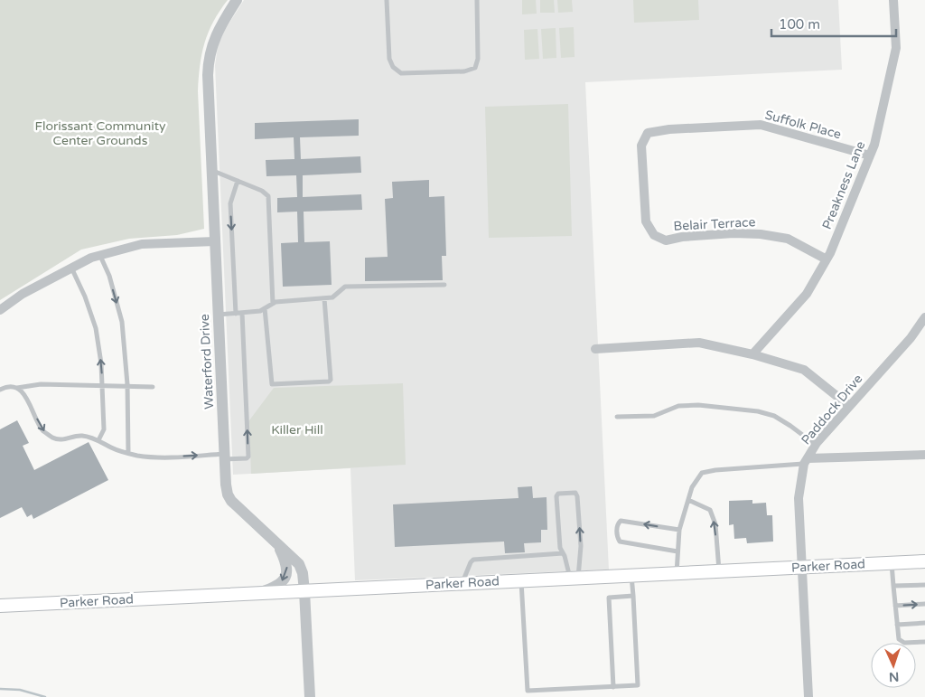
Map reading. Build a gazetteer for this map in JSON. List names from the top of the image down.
{
  "streets": {
    "main road": ["Parker Road"],
    "street": [
      "Suffolk Place",
      "Preakness Lane",
      "Belair Terrace",
      "Waterford Drive",
      "Paddock Drive"
    ]
  },
  "crossings": [
    ["Suffolk Place", "Preakness Lane"],
    ["Suffolk Place", "Belair Terrace"],
    ["Preakness Lane", "Belair Terrace"],
    ["Waterford Drive", "Parker Road"],
    ["Paddock Drive", "Parker Road"]
  ],
  "parks": ["Florissant Community Center Grounds", "Killer Hill"],
  "scale_bar": "100 m",
  "north": "bottom"
}
